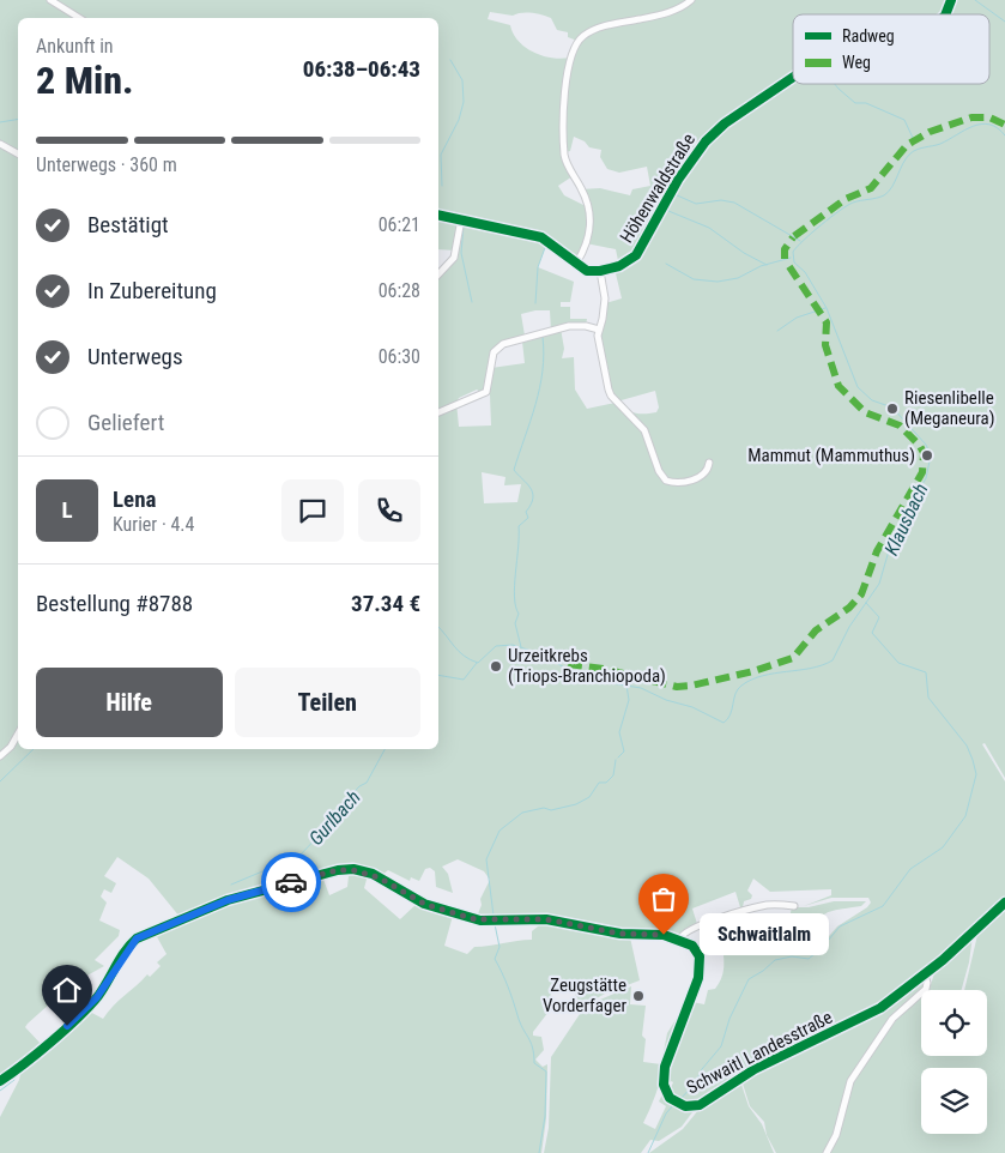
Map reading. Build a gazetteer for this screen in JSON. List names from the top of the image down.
{
  "streets": {
    "street": ["Höhenwaldstraße", "Schwaitl Landesstraße"]
  },
  "water": ["Klausbach", "Gurlbach"],
  "places": [
    "Riesenlibelle (Meganeura)",
    "Mammut (Mammuthus)",
    "Urzeitkrebs (Triops-Branchiopoda)",
    "Schwaitlalm",
    "Zeugstätte Vorderfager"
  ],
  "legend": ["Radweg", "Weg"],
  "page": {
    "heading": ["2 Min.", "Ankunft in", "06:38–06:43"],
    "panel": [
      "Lena",
      "Kurier · 4.4",
      "Bestellung #8788",
      "37.34 €"
    ],
    "bar": "Unterwegs · 360 m",
    "list": [
      ["Bestätigt", "06:21"],
      ["In Zubereitung", "06:28"],
      ["Unterwegs", "06:30"],
      "Geliefert"
    ],
    "round": "L",
    "buttons": ["Hilfe", "Teilen"],
    "bubble": "Schwaitlalm"
  }
}
